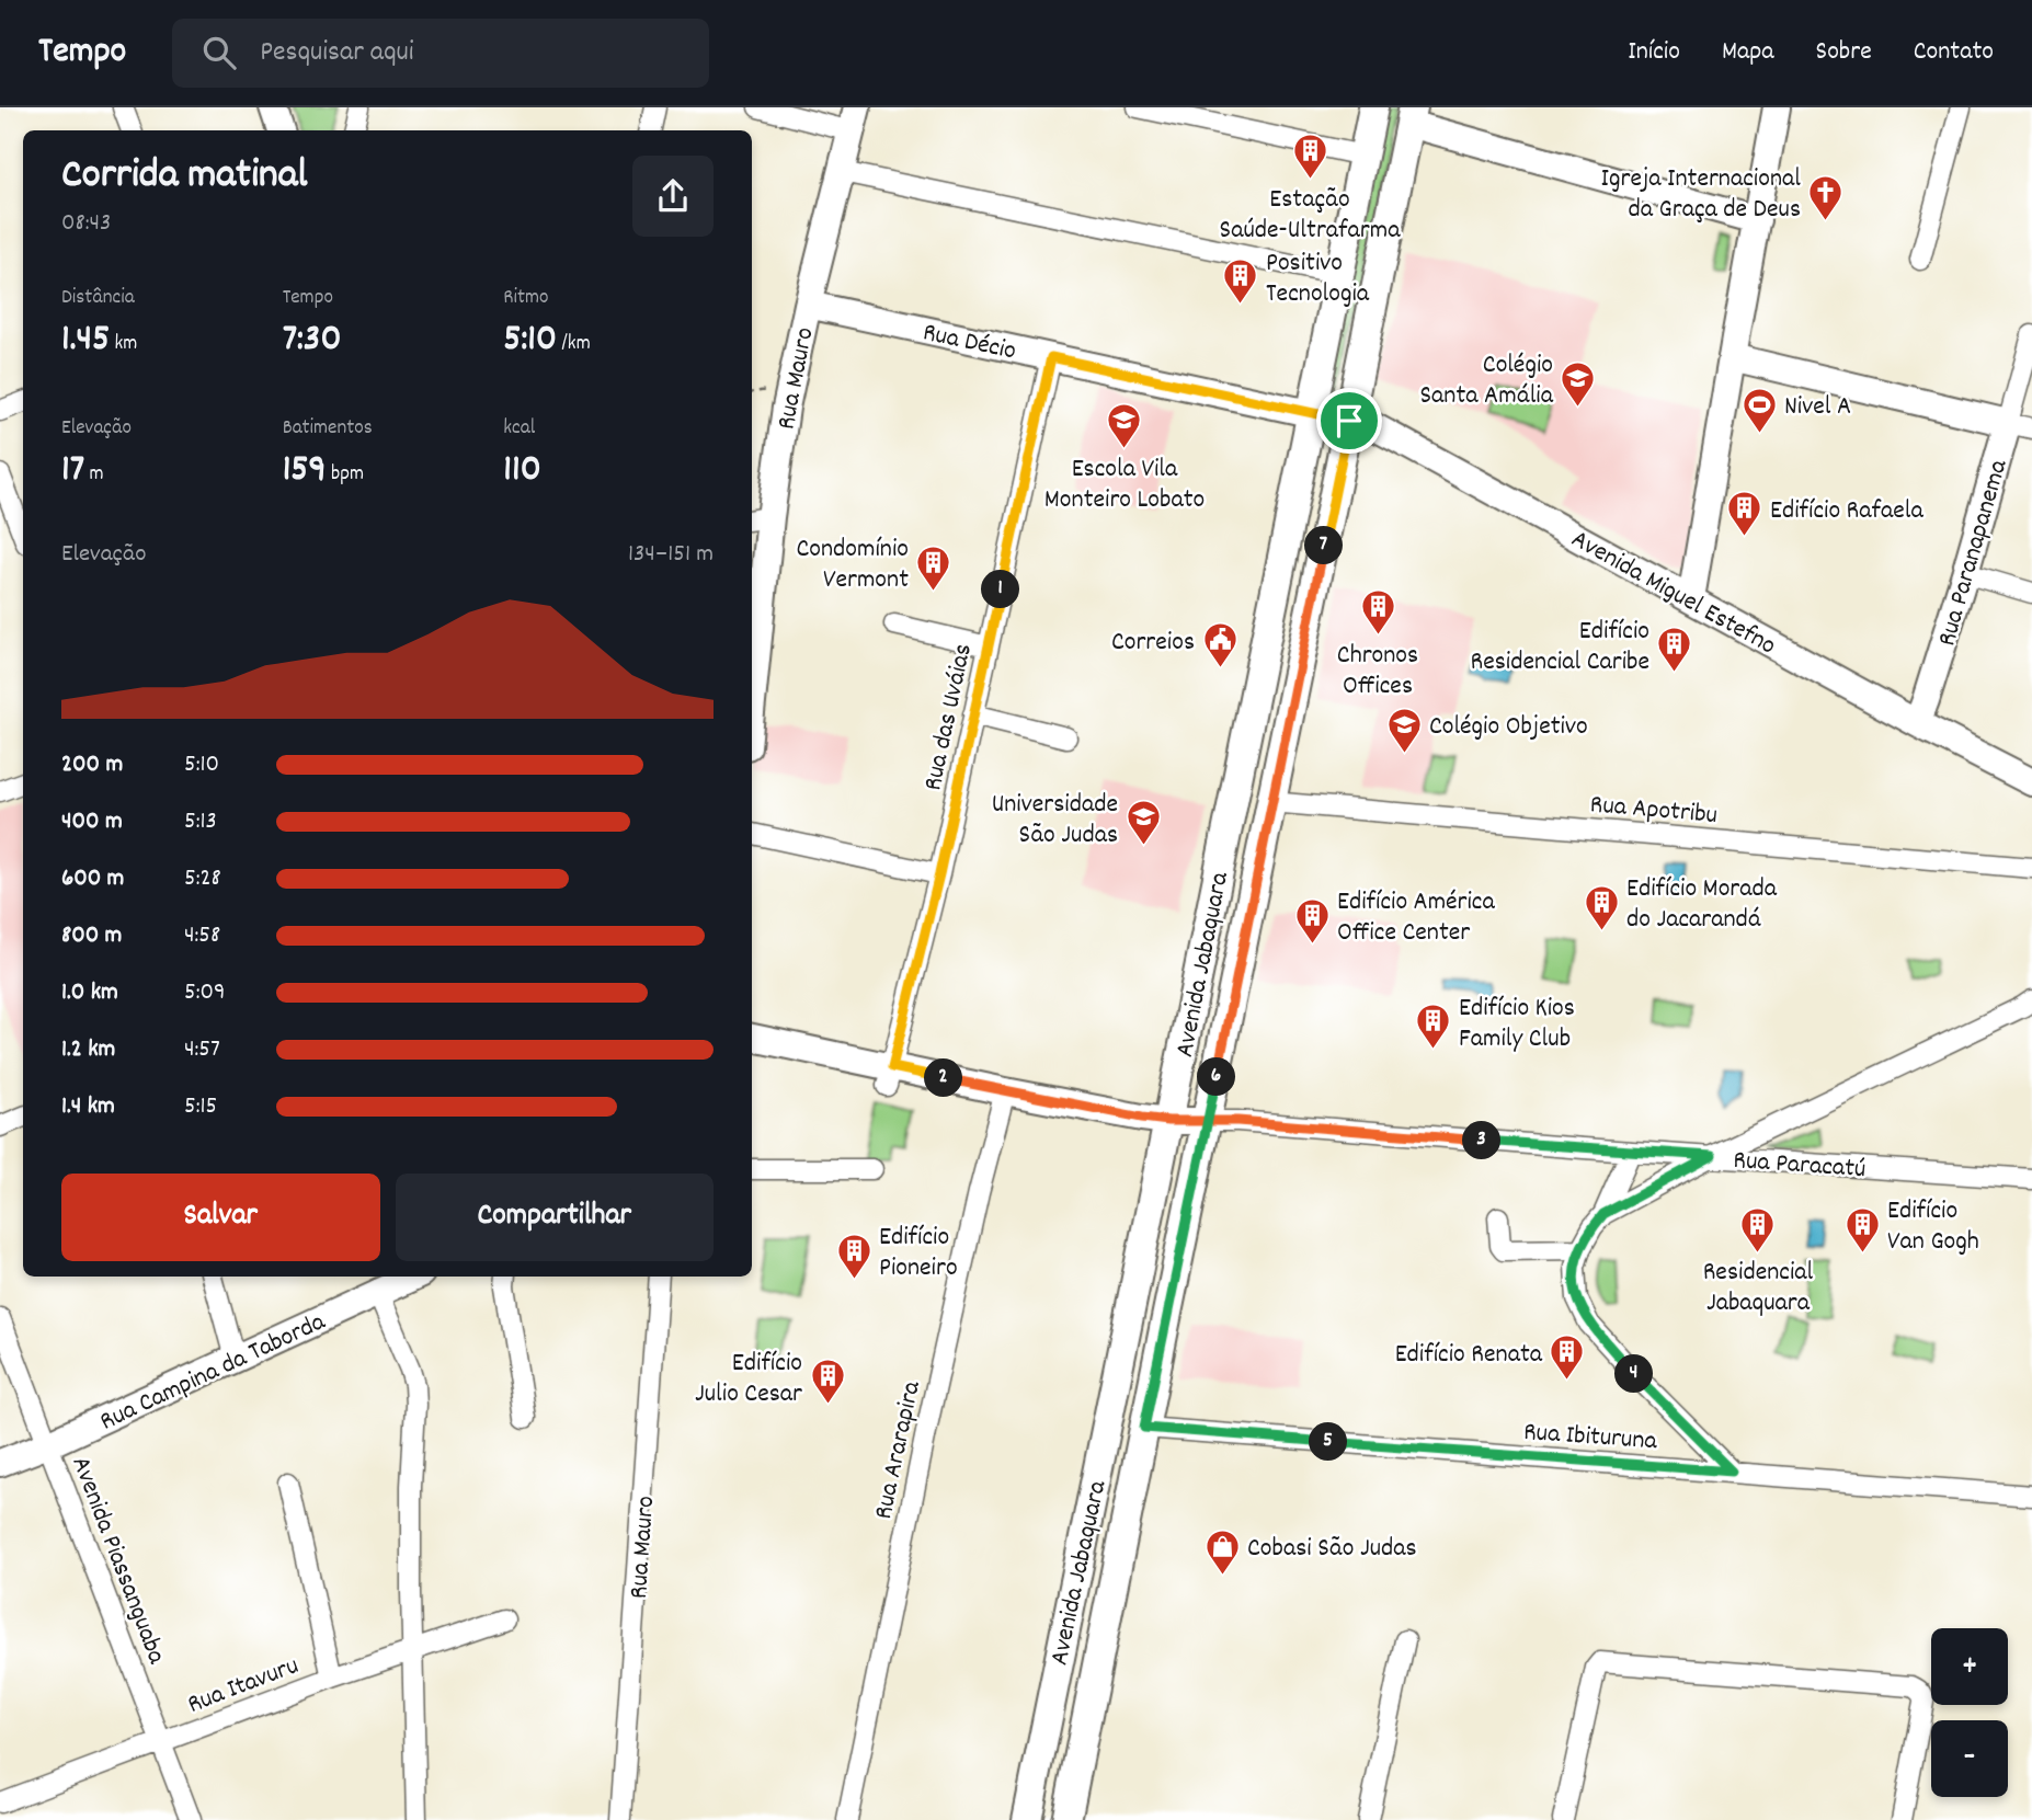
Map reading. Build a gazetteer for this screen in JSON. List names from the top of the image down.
{
  "streets": {
    "main road": ["Avenida Jabaquara"],
    "street": [
      "Rua Décio",
      "Rua Mauro",
      "Rua Paranapanema",
      "Avenida Miguel Estefno",
      "Rua das Uváias",
      "Rua Apotribu",
      "Rua Paracatú",
      "Rua Campina da Taborda",
      "Rua Ibituruna",
      "Rua Ararapira",
      "Avenida Piassanguaba",
      "Rua Itavuru"
    ]
  },
  "crossings": [
    ["Rua Décio", "Rua Mauro"],
    ["Rua Décio", "Avenida Miguel Estefno"],
    ["Rua Décio", "Rua das Uváias"],
    ["Rua Décio", "Avenida Jabaquara"],
    ["Rua Paranapanema", "Avenida Miguel Estefno"],
    ["Avenida Miguel Estefno", "Avenida Jabaquara"],
    ["Rua das Uváias", "Rua Paracatú"],
    ["Rua Apotribu", "Avenida Jabaquara"],
    ["Avenida Jabaquara", "Rua Paracatú"],
    ["Avenida Jabaquara", "Rua Ibituruna"],
    ["Rua Paracatú", "Rua Ararapira"],
    ["Rua Campina da Taborda", "Avenida Piassanguaba"],
    ["Avenida Piassanguaba", "Rua Itavuru"]
  ],
  "places": {
    "building": [
      "Estação Saúde-Ultrafarma",
      "Positivo Tecnologia",
      "Edifício Rafaela",
      "Condomínio Vermont",
      "Chronos Offices",
      "Edifício Residencial Caribe",
      "Edifício Morada do Jacarandá",
      "Edifício América Office Center",
      "Edifício Kios Family Club",
      "Residencial Jabaquara",
      "Edifício Van Gogh",
      "Edifício Pioneiro",
      "Edifício Renata",
      "Edifício Julio Cesar"
    ],
    "church": ["Igreja Internacional da Graça de Deus"],
    "school or university": [
      "Colégio Santa Amália",
      "Escola Vila Monteiro Lobato",
      "Colégio Objetivo",
      "Universidade São Judas"
    ],
    "sports": ["Nivel A"],
    "public building": ["Correios"],
    "shop": ["Cobasi São Judas"]
  },
  "page": {
    "header": "Tempo",
    "search": "Pesquisar aqui",
    "nav": [
      "Início",
      "Mapa",
      "Sobre",
      "Contato"
    ],
    "heading": ["Corrida matinal", "08:43"],
    "stats": [
      ["Distância", "1.45 km"],
      ["Tempo", "7:30"],
      ["Ritmo", "5:10 /km"],
      ["Elevação", "17 m"],
      ["Batimentos", "159 bpm"],
      ["kcal", "110"]
    ],
    "chart": ["Elevação", "134–151 m"],
    "pins": [
      "7",
      "1",
      "6",
      "2",
      "3",
      "4",
      "5"
    ],
    "list": [
      {
        "name": "200 m",
        "note": "5:10"
      },
      {
        "name": "400 m",
        "note": "5:13"
      },
      {
        "name": "600 m",
        "note": "5:28"
      },
      {
        "name": "800 m",
        "note": "4:58"
      },
      {
        "name": "1.0 km",
        "note": "5:09"
      },
      {
        "name": "1.2 km",
        "note": "4:57"
      },
      {
        "name": "1.4 km",
        "note": "5:15"
      }
    ],
    "buttons": ["Salvar", "Compartilhar"],
    "map_buttons": ["+", "−"]
  }
}
